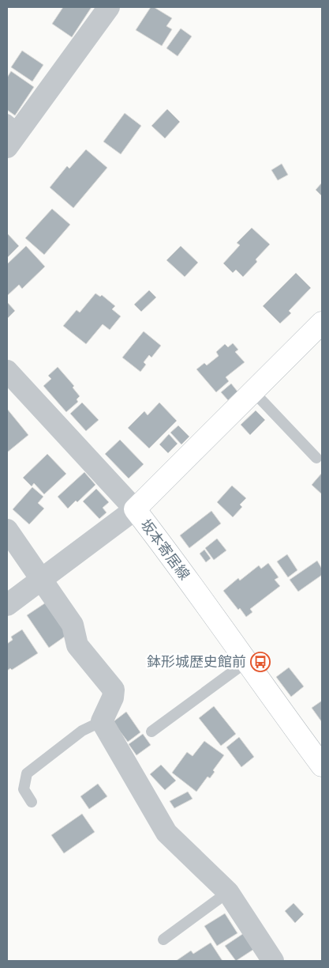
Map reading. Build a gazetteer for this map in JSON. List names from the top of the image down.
{
  "streets": {
    "main road": ["坂本寄居線"]
  },
  "places": {
    "bus stop": ["鉢形城歴史館前"]
  }
}
